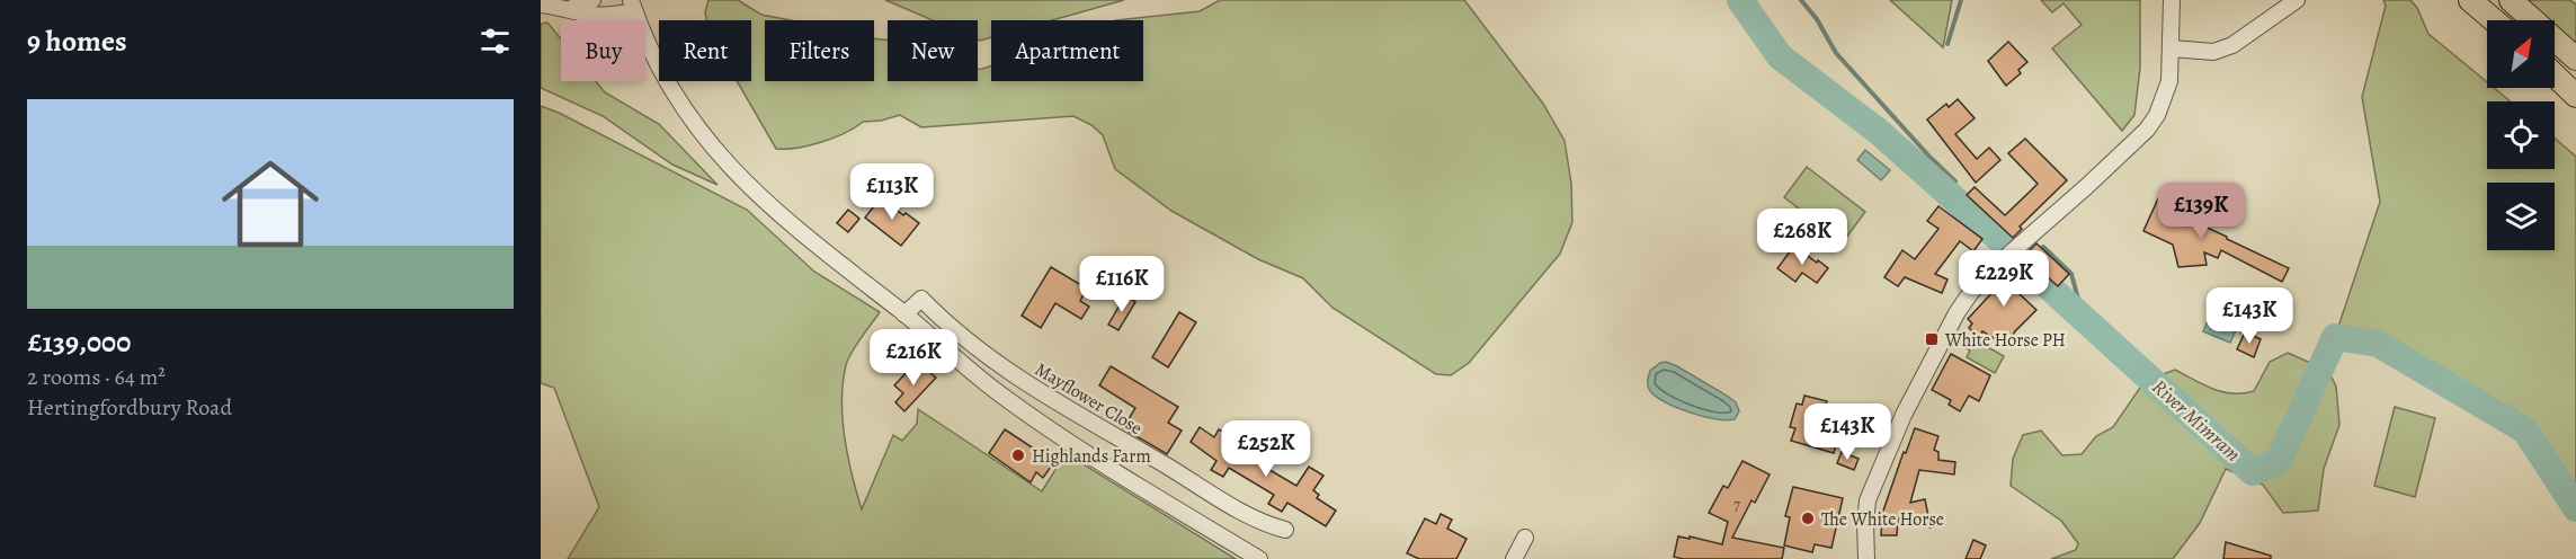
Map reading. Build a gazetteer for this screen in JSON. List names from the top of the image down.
{
  "streets": {
    "street": ["Mayflower Close"]
  },
  "water": ["River Mimram"],
  "places": {
    "transit": ["White Horse PH"],
    "other": ["Highlands Farm", "The White Horse"]
  },
  "house_numbers": ["7"],
  "north": "top right",
  "page": {
    "heading": "9 homes",
    "chip": [
      "Buy",
      "Rent",
      "Filters",
      "New",
      "Apartment"
    ],
    "list": [
      {
        "name": "£139,000",
        "note": "2 rooms · 64 m² · Hertingfordbury Road"
      }
    ],
    "price": [
      "£113K",
      "£139K",
      "£268K",
      "£229K",
      "£116K",
      "£143K",
      "£216K",
      "£143K",
      "£252K"
    ]
  }
}
